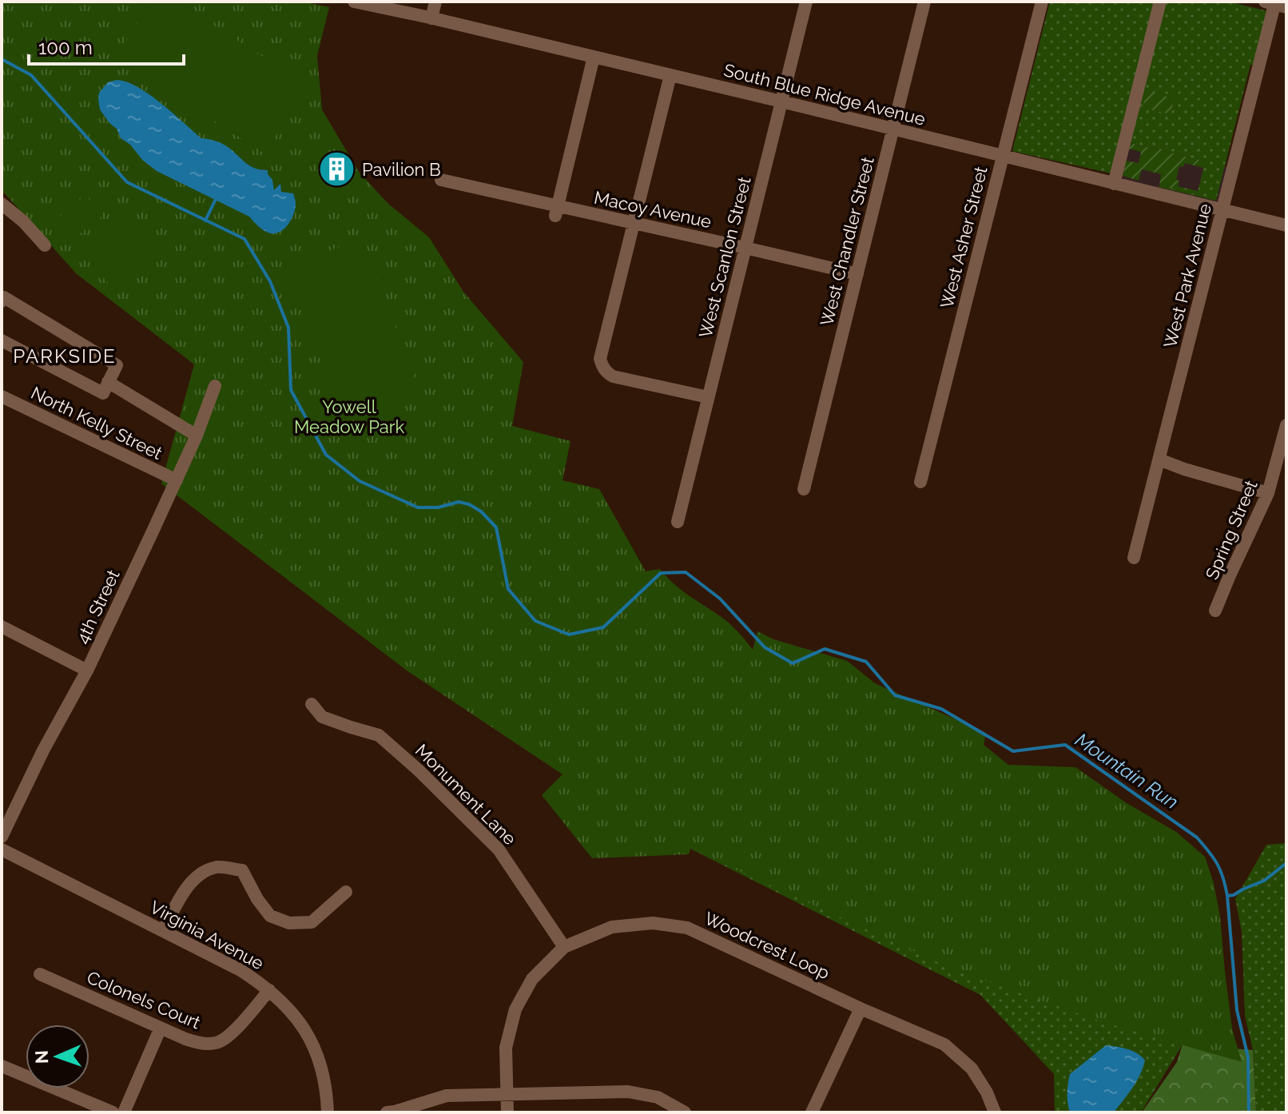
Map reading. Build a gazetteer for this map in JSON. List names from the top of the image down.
{
  "streets": {
    "street": [
      "South Blue Ridge Avenue",
      "Macoy Avenue",
      "West Asher Street",
      "West Chandler Street",
      "West Scanlon Street",
      "West Park Avenue",
      "North Kelly Street",
      "Spring Street",
      "4th Street",
      "Monument Lane",
      "Virginia Avenue",
      "Woodcrest Loop",
      "Colonels Court"
    ]
  },
  "crossings": [
    ["South Blue Ridge Avenue", "West Asher Street"],
    ["South Blue Ridge Avenue", "West Chandler Street"],
    ["South Blue Ridge Avenue", "West Scanlon Street"],
    ["South Blue Ridge Avenue", "West Park Avenue"],
    ["Macoy Avenue", "West Chandler Street"],
    ["Macoy Avenue", "West Scanlon Street"],
    ["North Kelly Street", "4th Street"],
    ["Monument Lane", "Woodcrest Loop"],
    ["Virginia Avenue", "Colonels Court"]
  ],
  "districts": ["PARKSIDE"],
  "water": ["Mountain Run"],
  "parks": ["Yowell Meadow Park"],
  "places": {
    "building": ["Pavilion B"]
  },
  "scale_bar": "100 m",
  "north": "left"
}
